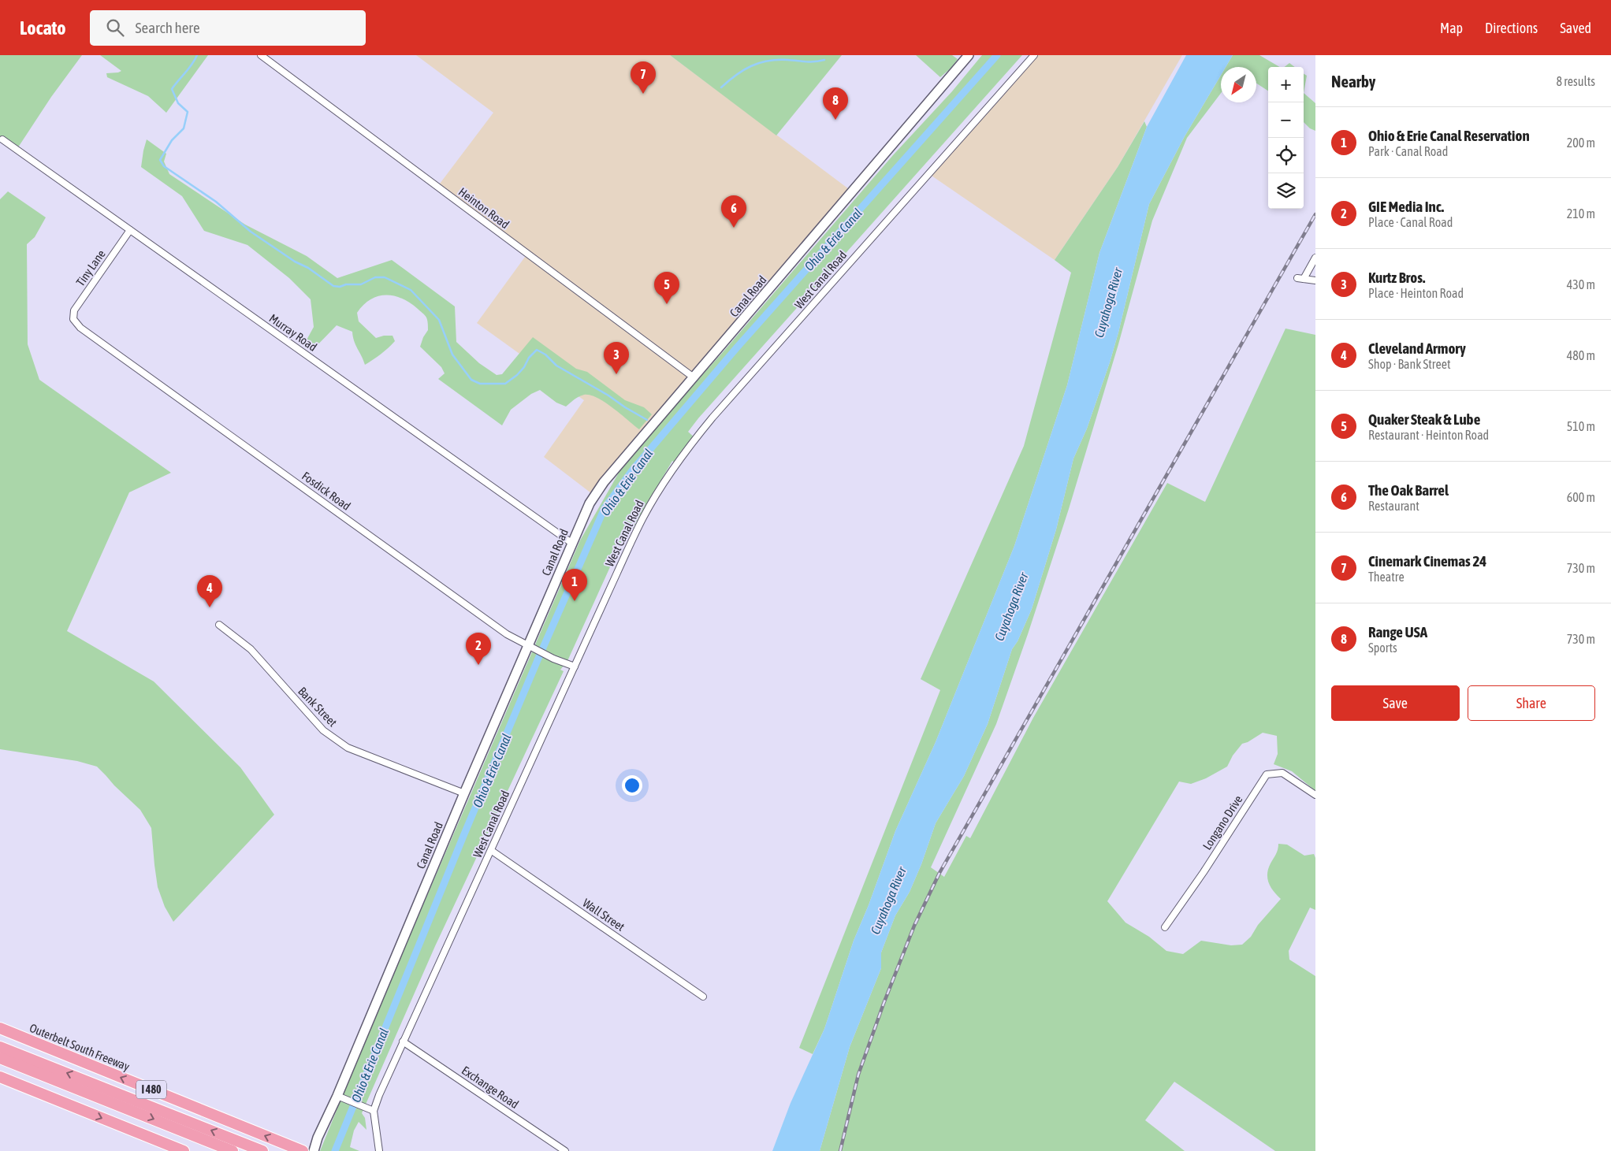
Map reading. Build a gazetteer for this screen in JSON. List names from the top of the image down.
{
  "streets": {
    "highway": ["Outerbelt South Freeway", "I 480"],
    "main road": ["Canal Road"],
    "street": [
      "Heinton Road",
      "Tiny Lane",
      "West Canal Road",
      "Murray Road",
      "Fosdick Road",
      "Bank Street",
      "Longano Drive",
      "Wall Street",
      "Exchange Road"
    ]
  },
  "crossings": [
    ["Heinton Road", "Canal Road"],
    ["Tiny Lane", "Murray Road"],
    ["Tiny Lane", "Fosdick Road"],
    ["West Canal Road", "Fosdick Road"],
    ["West Canal Road", "Wall Street"],
    ["West Canal Road", "Exchange Road"],
    ["Canal Road", "Murray Road"],
    ["Canal Road", "Fosdick Road"],
    ["Canal Road", "Bank Street"]
  ],
  "water": ["Ohio & Erie Canal", "Cuyahoga River"],
  "north": "bottom left",
  "page": {
    "header": "Locato",
    "search": "Search here",
    "nav": ["Map", "Directions", "Saved"],
    "heading": ["Nearby", "8 results"],
    "pins": [
      "7",
      "8",
      "6",
      "5",
      "3",
      "1",
      "4",
      "2"
    ],
    "map_buttons": ["+", "−"],
    "list": [
      {
        "mark": "1",
        "name": "Ohio & Erie Canal Reservation",
        "note": "Park · Canal Road",
        "value": "200 m"
      },
      {
        "mark": "2",
        "name": "GIE Media Inc.",
        "note": "Place · Canal Road",
        "value": "210 m"
      },
      {
        "mark": "3",
        "name": "Kurtz Bros.",
        "note": "Place · Heinton Road",
        "value": "430 m"
      },
      {
        "mark": "4",
        "name": "Cleveland Armory",
        "note": "Shop · Bank Street",
        "value": "480 m"
      },
      {
        "mark": "5",
        "name": "Quaker Steak & Lube",
        "note": "Restaurant · Heinton Road",
        "value": "510 m"
      },
      {
        "mark": "6",
        "name": "The Oak Barrel",
        "note": "Restaurant",
        "value": "600 m"
      },
      {
        "mark": "7",
        "name": "Cinemark Cinemas 24",
        "note": "Theatre",
        "value": "730 m"
      },
      {
        "mark": "8",
        "name": "Range USA",
        "note": "Sports",
        "value": "730 m"
      }
    ],
    "buttons": ["Save", "Share"]
  }
}
